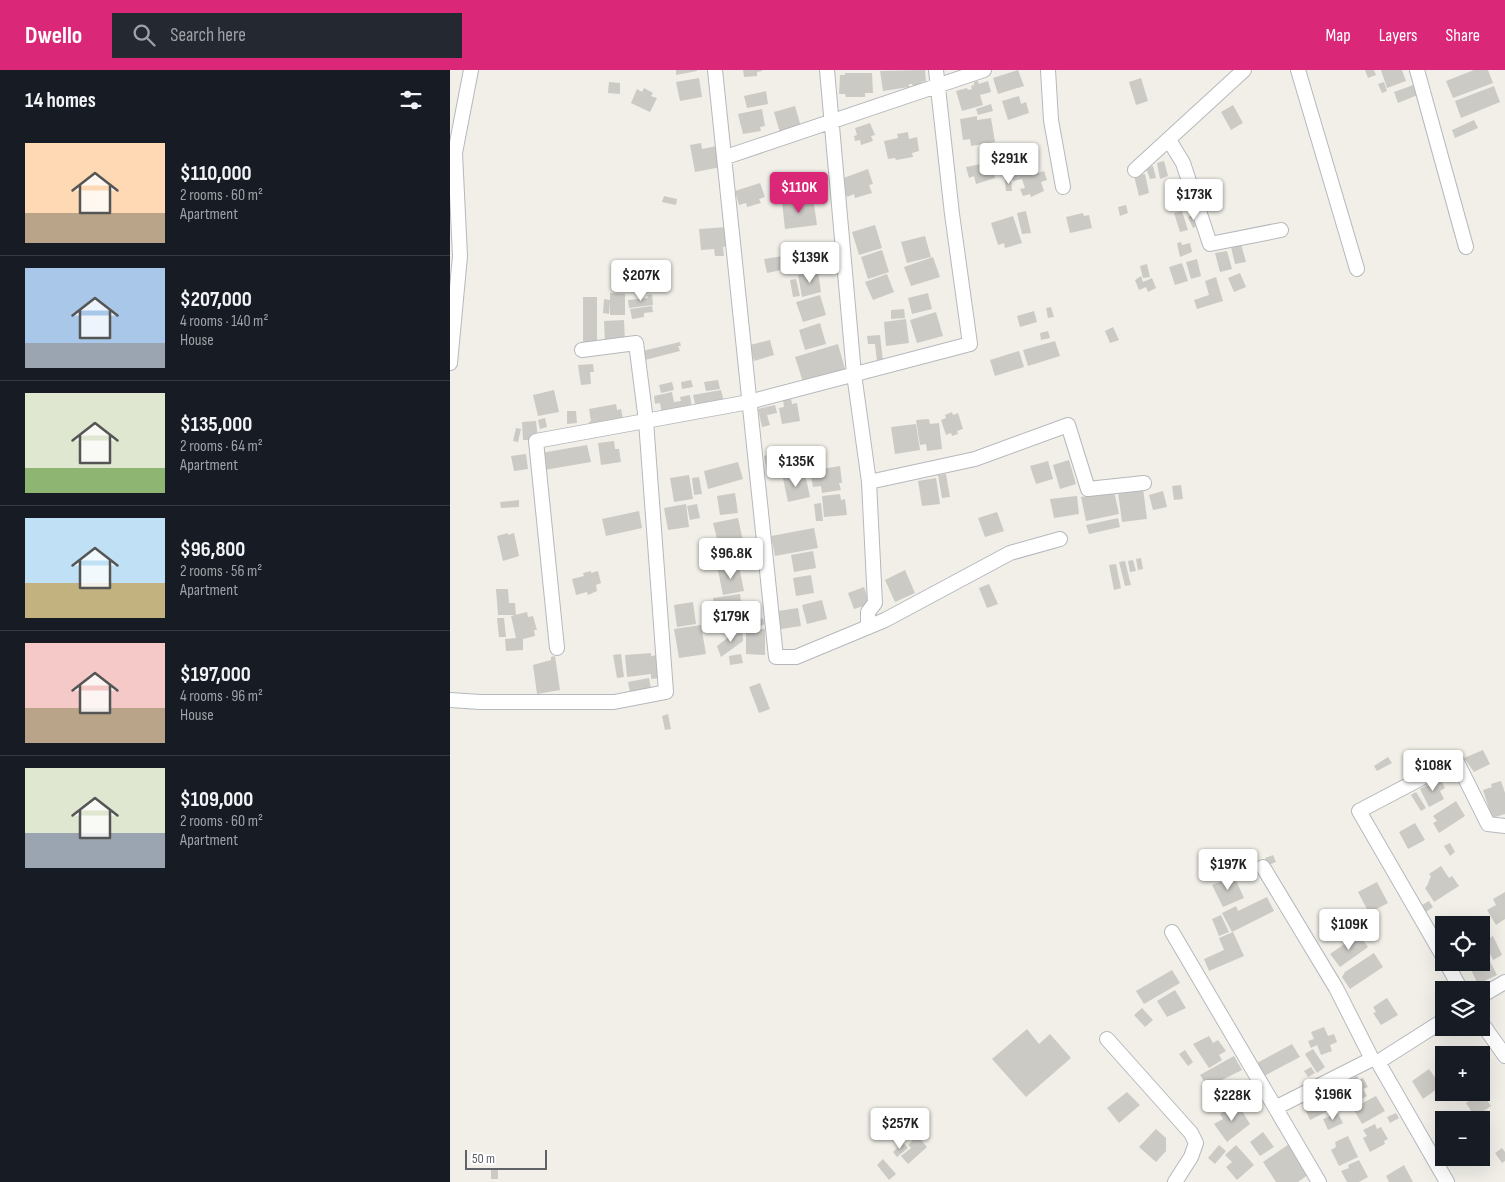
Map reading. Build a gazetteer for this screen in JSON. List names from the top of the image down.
{
  "scale_bar": "50 m",
  "page": {
    "header": "Dwello",
    "search": "Search here",
    "nav": ["Map", "Layers", "Share"],
    "heading": "14 homes",
    "list": [
      {
        "name": "$110,000",
        "note": "2 rooms · 60 m² · Apartment"
      },
      {
        "name": "$207,000",
        "note": "4 rooms · 140 m² · House"
      },
      {
        "name": "$135,000",
        "note": "2 rooms · 64 m² · Apartment"
      },
      {
        "name": "$96,800",
        "note": "2 rooms · 56 m² · Apartment"
      },
      {
        "name": "$197,000",
        "note": "4 rooms · 96 m² · House"
      },
      {
        "name": "$109,000",
        "note": "2 rooms · 60 m² · Apartment"
      }
    ],
    "price": [
      "$291K",
      "$110K",
      "$173K",
      "$139K",
      "$207K",
      "$135K",
      "$96.8K",
      "$179K",
      "$108K",
      "$197K",
      "$109K",
      "$196K",
      "$228K",
      "$257K"
    ],
    "map_buttons": ["+", "−"],
    "scale": "50 m"
  }
}
